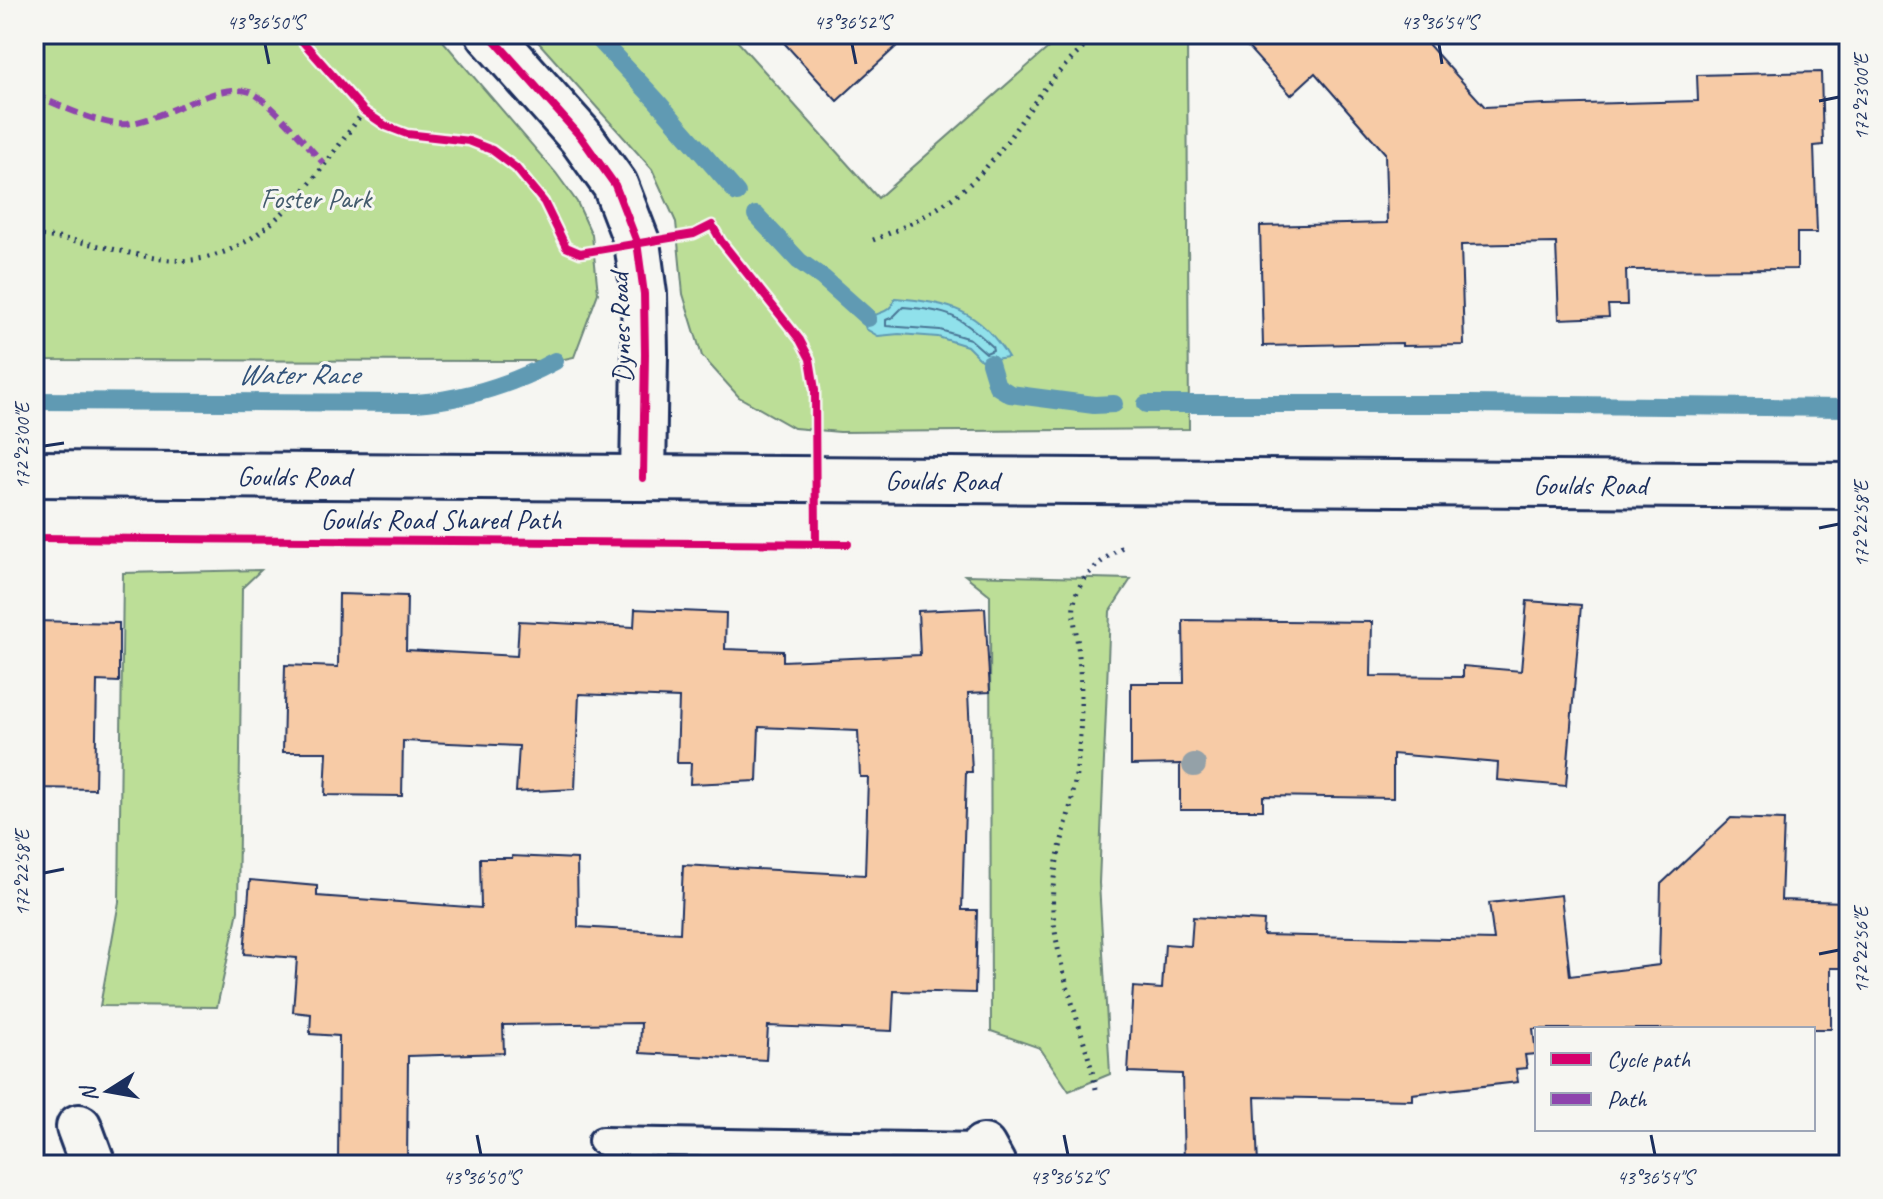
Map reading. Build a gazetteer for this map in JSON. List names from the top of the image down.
{
  "streets": {
    "main road": ["Dynes Road", "Goulds Road"],
    "cycle path": ["Goulds Road Shared Path"]
  },
  "crossings": [
    ["Dynes Road", "Goulds Road"]
  ],
  "water": ["Water Race"],
  "parks": ["Foster Park"],
  "legend": ["Cycle path", "Path"],
  "north": "left",
  "coordinates": [
    "43°36'50\"S",
    "43°36'52\"S",
    "43°36'54\"S",
    "172°23'00\"E",
    "172°22'58\"E",
    "172°22'56\"E"
  ]
}
